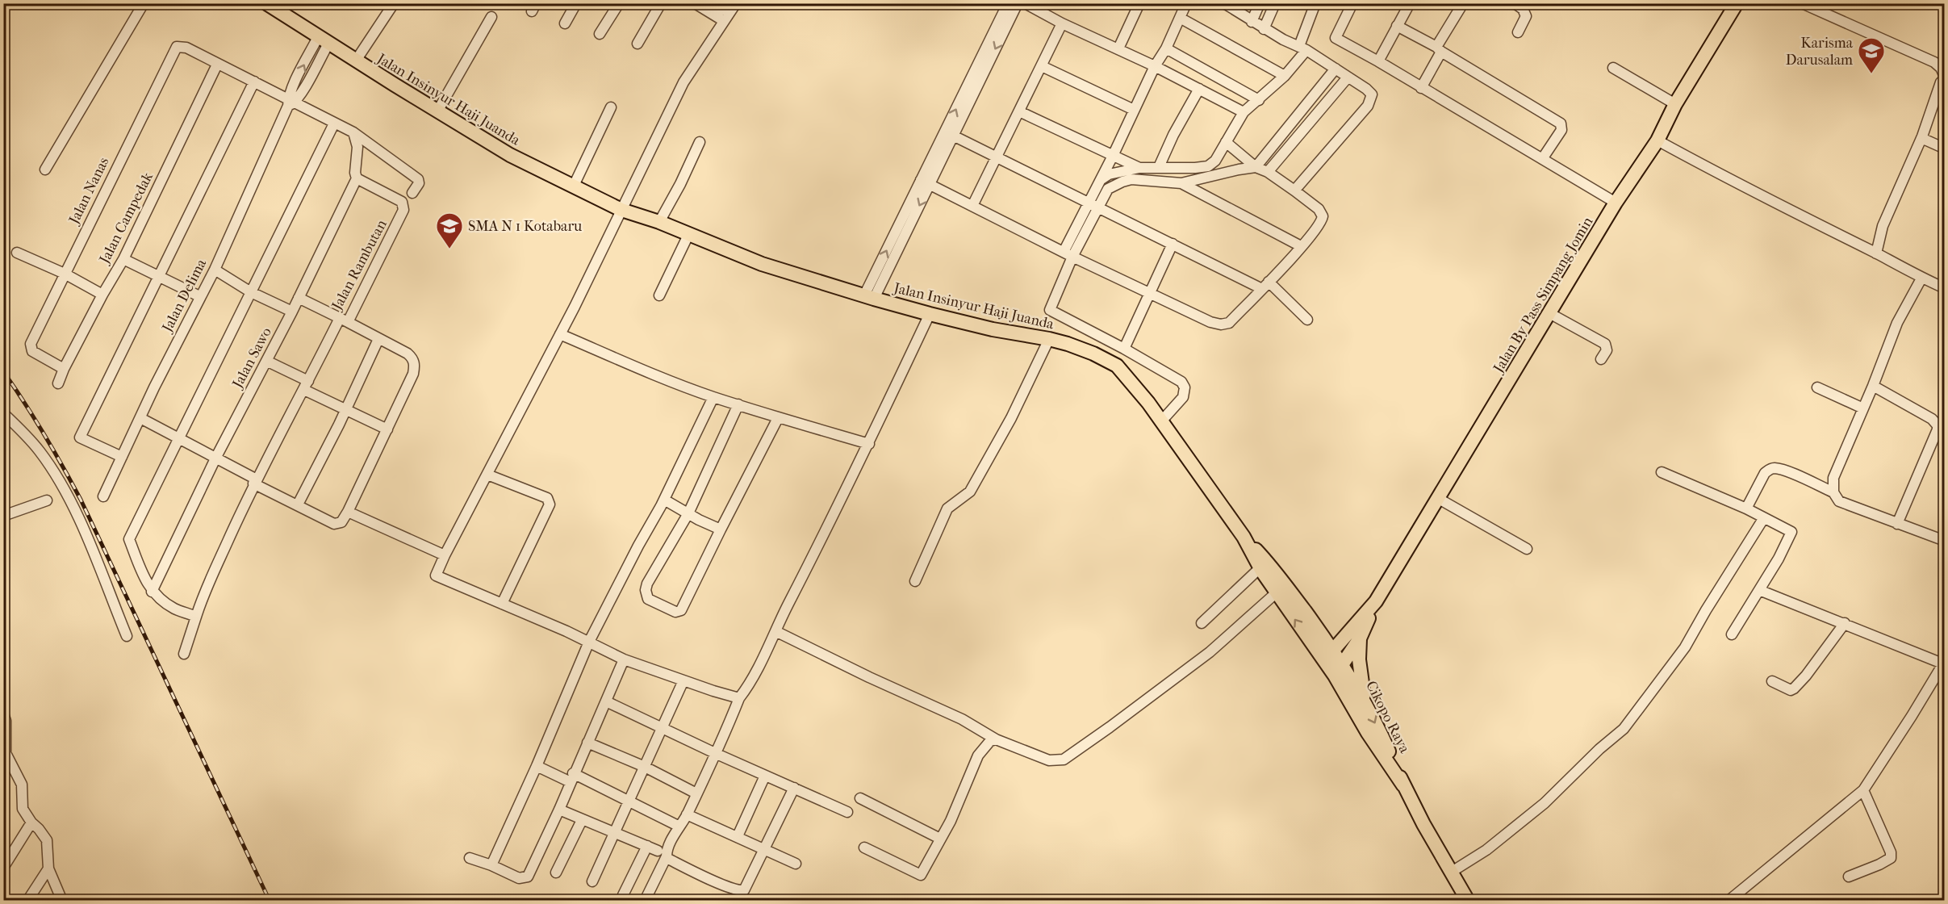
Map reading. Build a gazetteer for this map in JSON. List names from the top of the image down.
{
  "streets": {
    "highway": ["Jalan Insinyur Haji Juanda", "Jalan By Pass Simpang Jomin", "Cikopo Raya"],
    "street": [
      "Jalan Nanas",
      "Jalan Campedak",
      "Jalan Rambutan",
      "Jalan Delima",
      "Jalan Sawo"
    ]
  },
  "crossings": [
    ["Jalan Insinyur Haji Juanda", "Jalan By Pass Simpang Jomin"],
    ["Jalan Insinyur Haji Juanda", "Jalan Delima"],
    ["Jalan Nanas", "Jalan Campedak"],
    ["Jalan Rambutan", "Jalan Sawo"],
    ["Jalan By Pass Simpang Jomin", "Cikopo Raya"]
  ],
  "places": {
    "school or university": ["Karisma Darusalam", "SMA N 1 Kotabaru"]
  }
}
